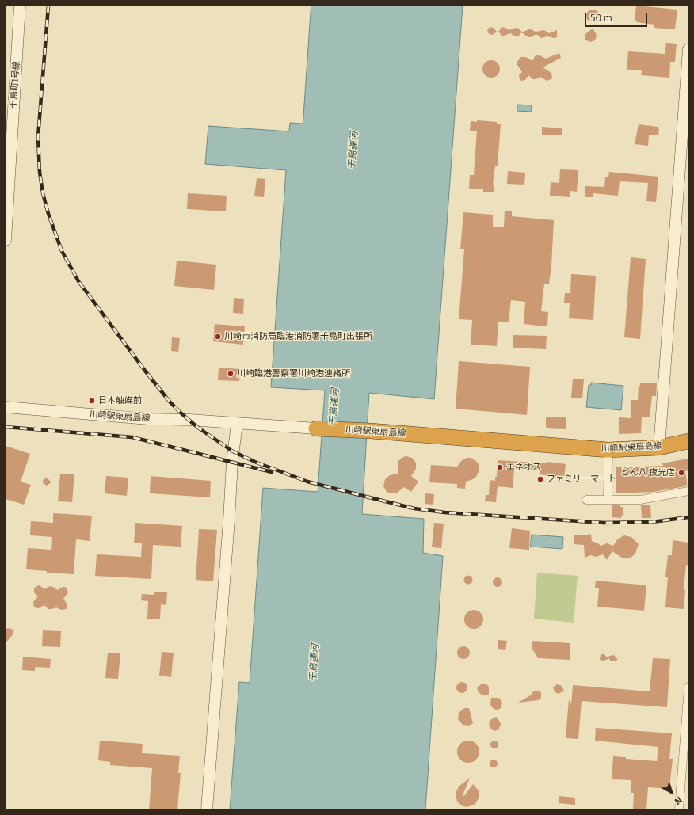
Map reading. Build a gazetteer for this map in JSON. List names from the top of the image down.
{
  "streets": {
    "highway": ["川崎駅東扇島線"],
    "street": ["千鳥町1号線"]
  },
  "water": ["千鳥運河"],
  "places": [
    "川崎市消防局臨港消防署千鳥町出張所",
    "川崎臨港警察署川崎港連絡所",
    "日本触媒前",
    "エネオス",
    "どん八 夜光店",
    "ファミリーマート"
  ],
  "scale_bar": "50 m",
  "north": "bottom right"
}
